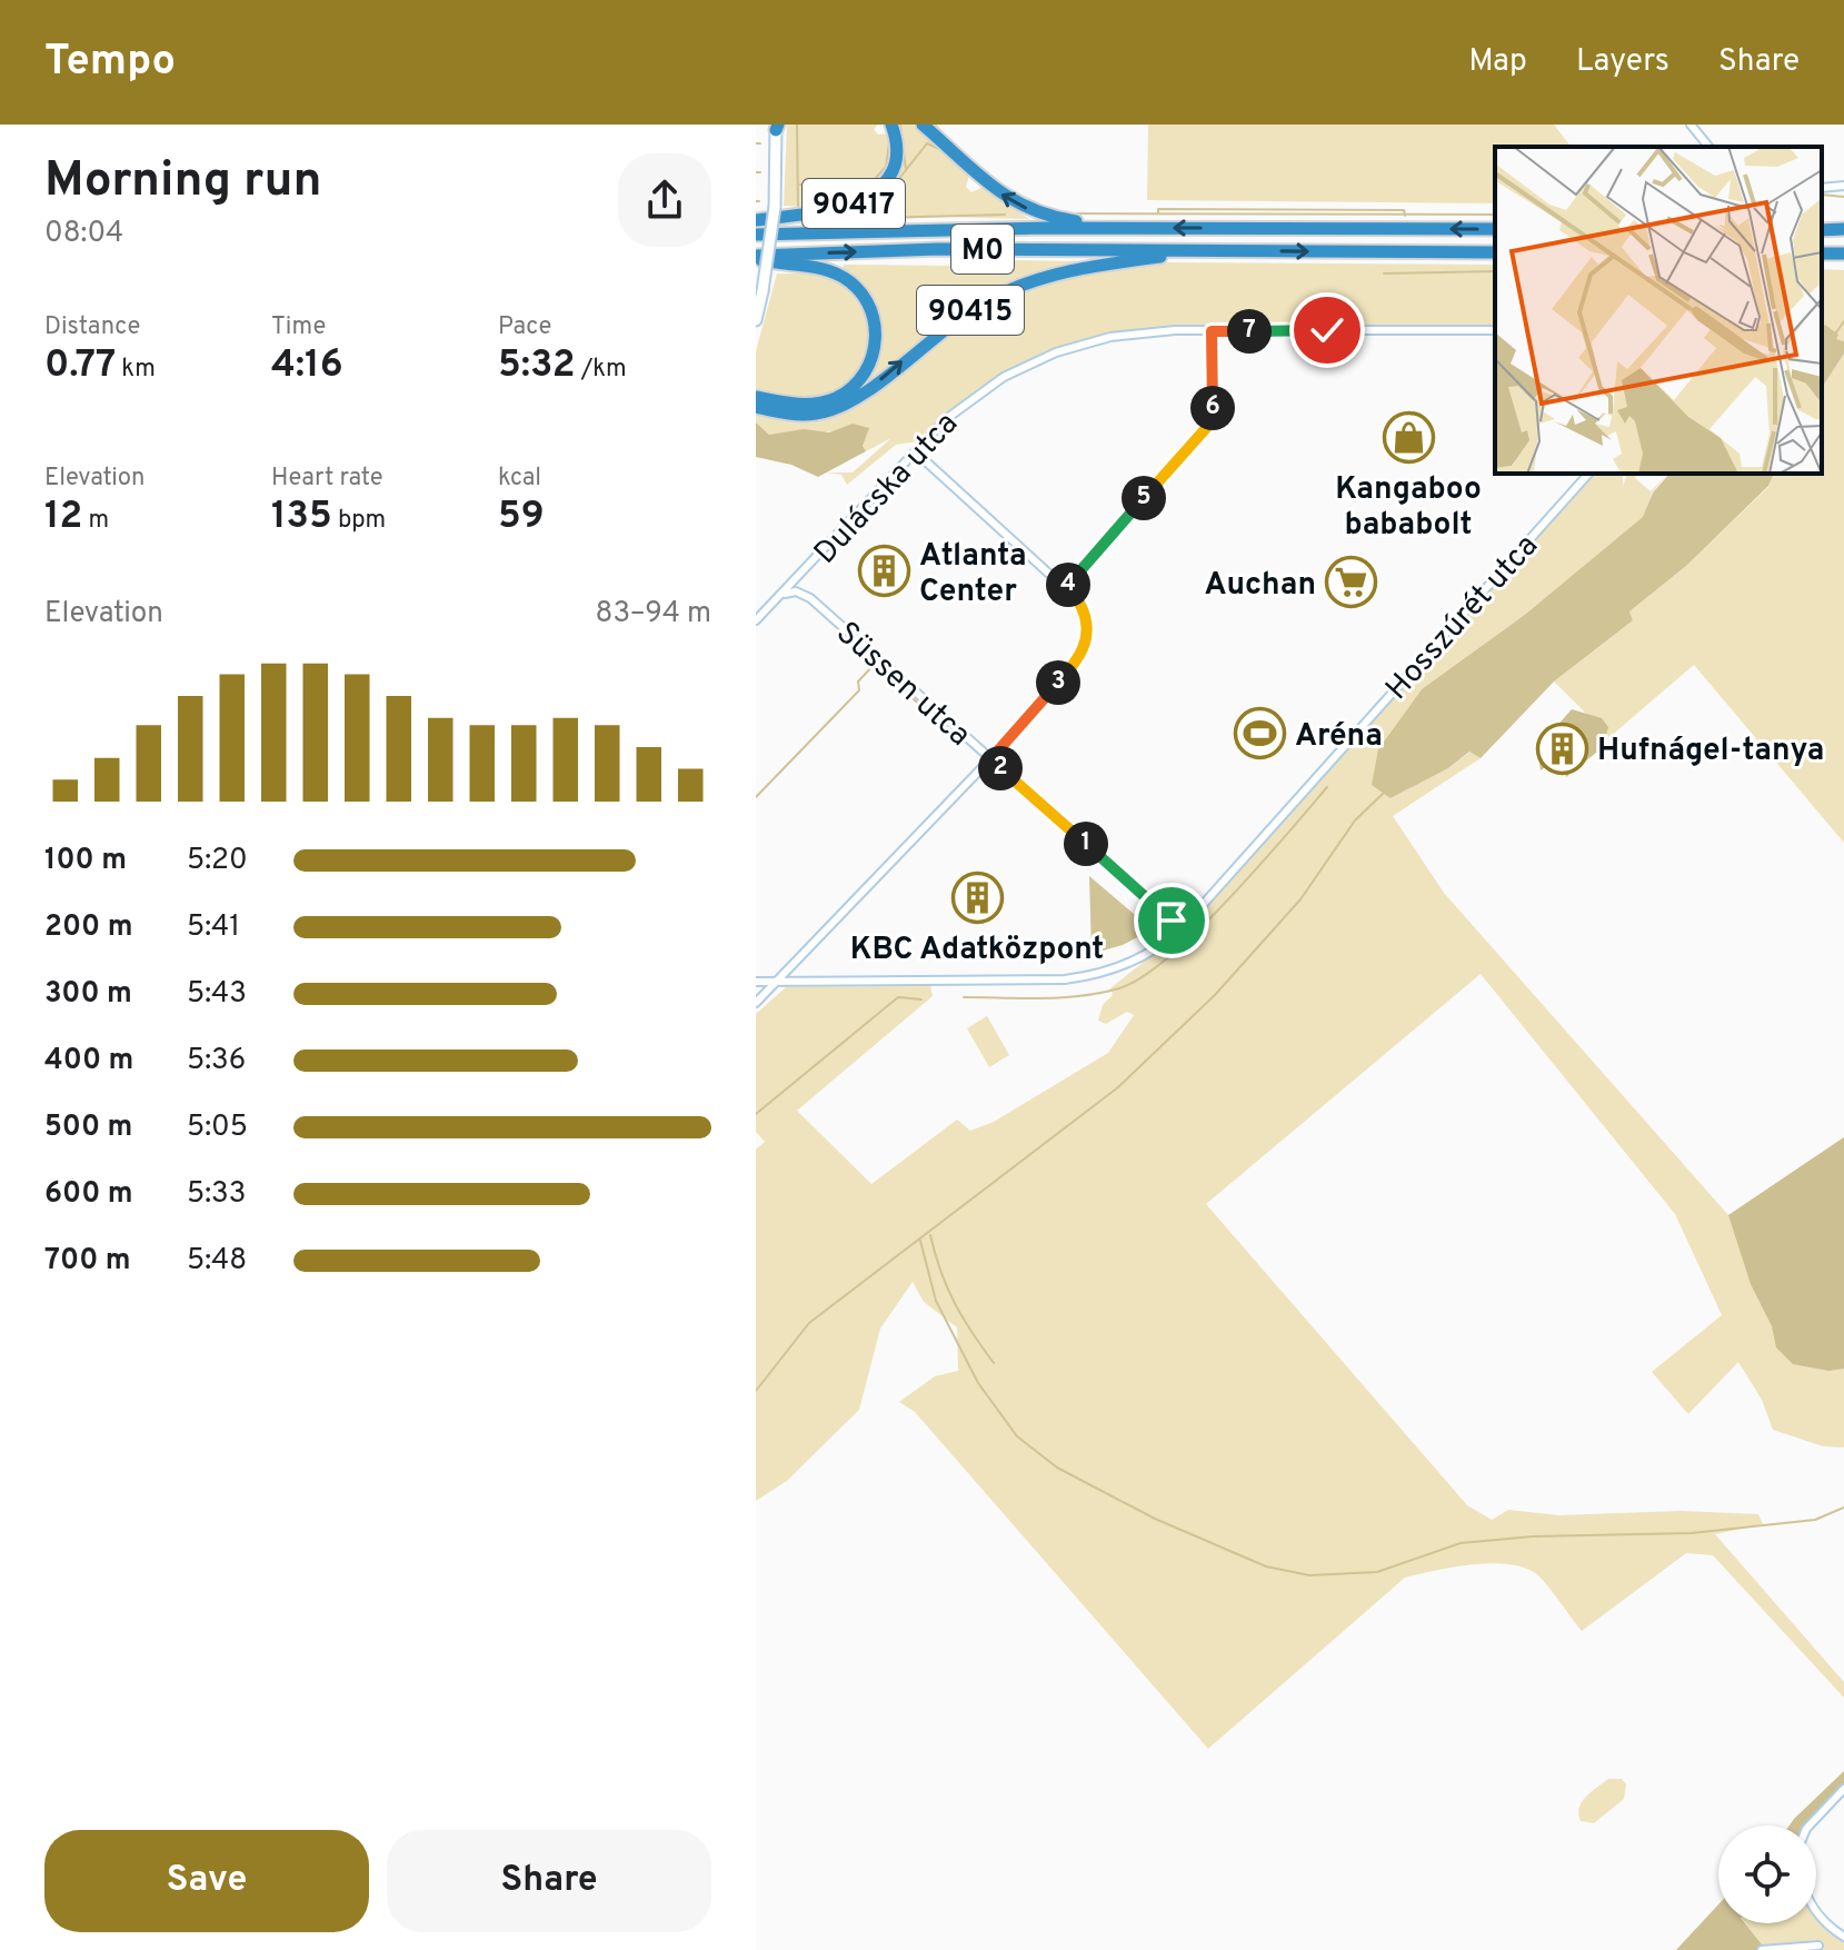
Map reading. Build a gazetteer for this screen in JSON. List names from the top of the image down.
{
  "streets": {
    "highway": ["90417", "M0", "90415"],
    "street": ["Dulácska utca", "Hosszúrét utca", "Süssen utca"]
  },
  "crossings": [
    ["M0", "90415"],
    ["Dulácska utca", "Süssen utca"],
    ["Hosszúrét utca", "Süssen utca"]
  ],
  "places": {
    "shop": ["Kangaboo bababolt"],
    "building": ["Atlanta Center", "Hufnágel-tanya", "KBC Adatközpont"],
    "supermarket": ["Auchan"],
    "sports": ["Aréna"]
  },
  "page": {
    "header": "Tempo",
    "nav": ["Map", "Layers", "Share"],
    "heading": ["Morning run", "08:04"],
    "stats": [
      ["Distance", "0.77 km"],
      ["Time", "4:16"],
      ["Pace", "5:32 /km"],
      ["Elevation", "12 m"],
      ["Heart rate", "135 bpm"],
      ["kcal", "59"]
    ],
    "pins": [
      "7",
      "6",
      "5",
      "4",
      "3",
      "2",
      "1"
    ],
    "chart": ["Elevation", "83–94 m"],
    "list": [
      {
        "name": "100 m",
        "note": "5:20"
      },
      {
        "name": "200 m",
        "note": "5:41"
      },
      {
        "name": "300 m",
        "note": "5:43"
      },
      {
        "name": "400 m",
        "note": "5:36"
      },
      {
        "name": "500 m",
        "note": "5:05"
      },
      {
        "name": "600 m",
        "note": "5:33"
      },
      {
        "name": "700 m",
        "note": "5:48"
      }
    ],
    "buttons": ["Save", "Share"]
  }
}
